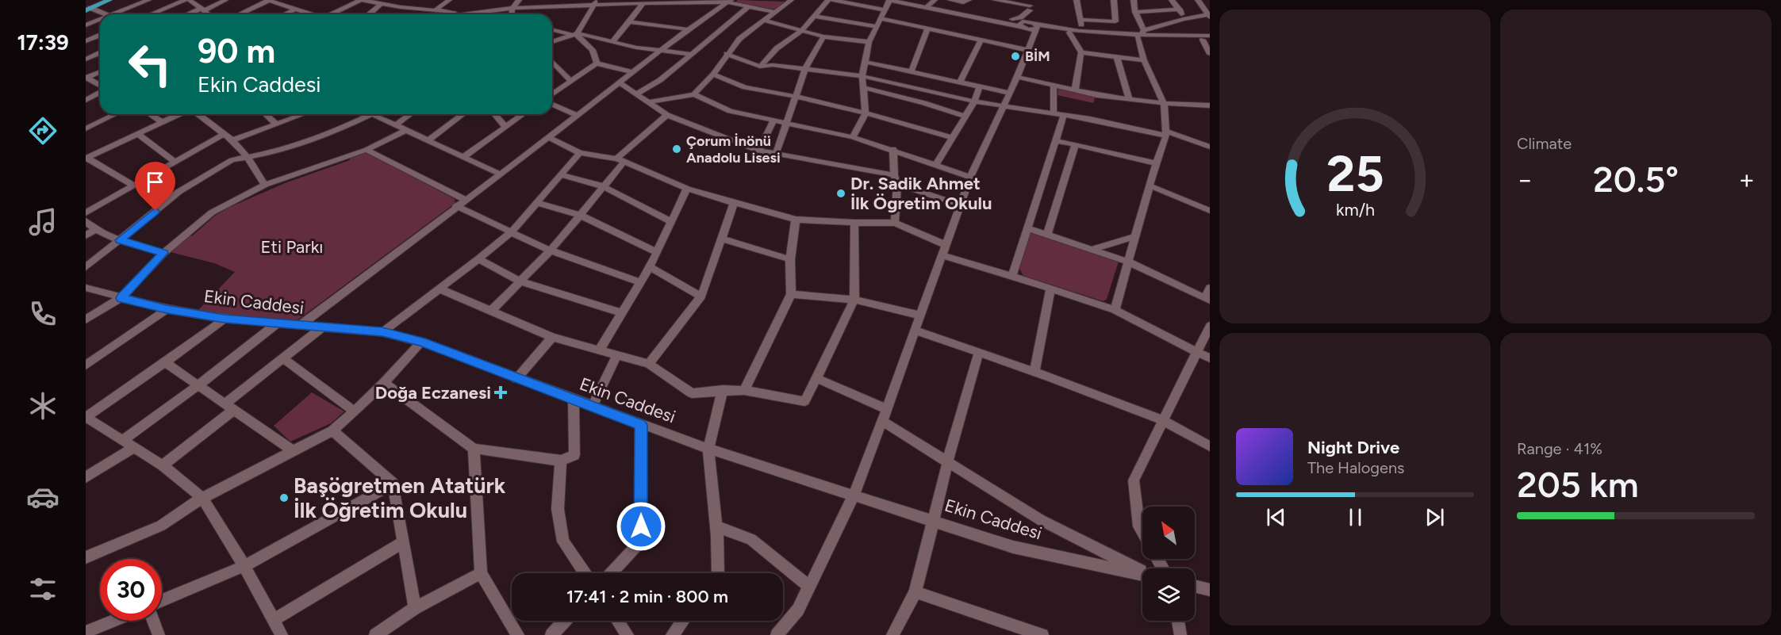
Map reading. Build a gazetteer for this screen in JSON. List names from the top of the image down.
{
  "streets": {
    "street": ["Ekin Caddesi"]
  },
  "parks": ["Eti Parkı"],
  "places": {
    "other": [
      "BİM",
      "Çorum İnönü Anadolu Lisesi",
      "Dr. Sadik Ahmet İlk Ögretim Okulu",
      "Başögretmen Atatürk İlk Öğretim Okulu"
    ],
    "health": ["Doğa Eczanesi"]
  },
  "north": "top left",
  "page": {
    "tabs": "17:39",
    "tile": [
      "Climate",
      ["Range · 41%", "205 km"]
    ],
    "turn": ["90 m", "Ekin Caddesi"],
    "heat": ["−", "20.5°", "+"],
    "song": ["Night Drive", "The Halogens"],
    "limit": "30",
    "trip": "17:41 · 2 min · 800 m",
    "gauge": ["25", "km/h"]
  }
}
